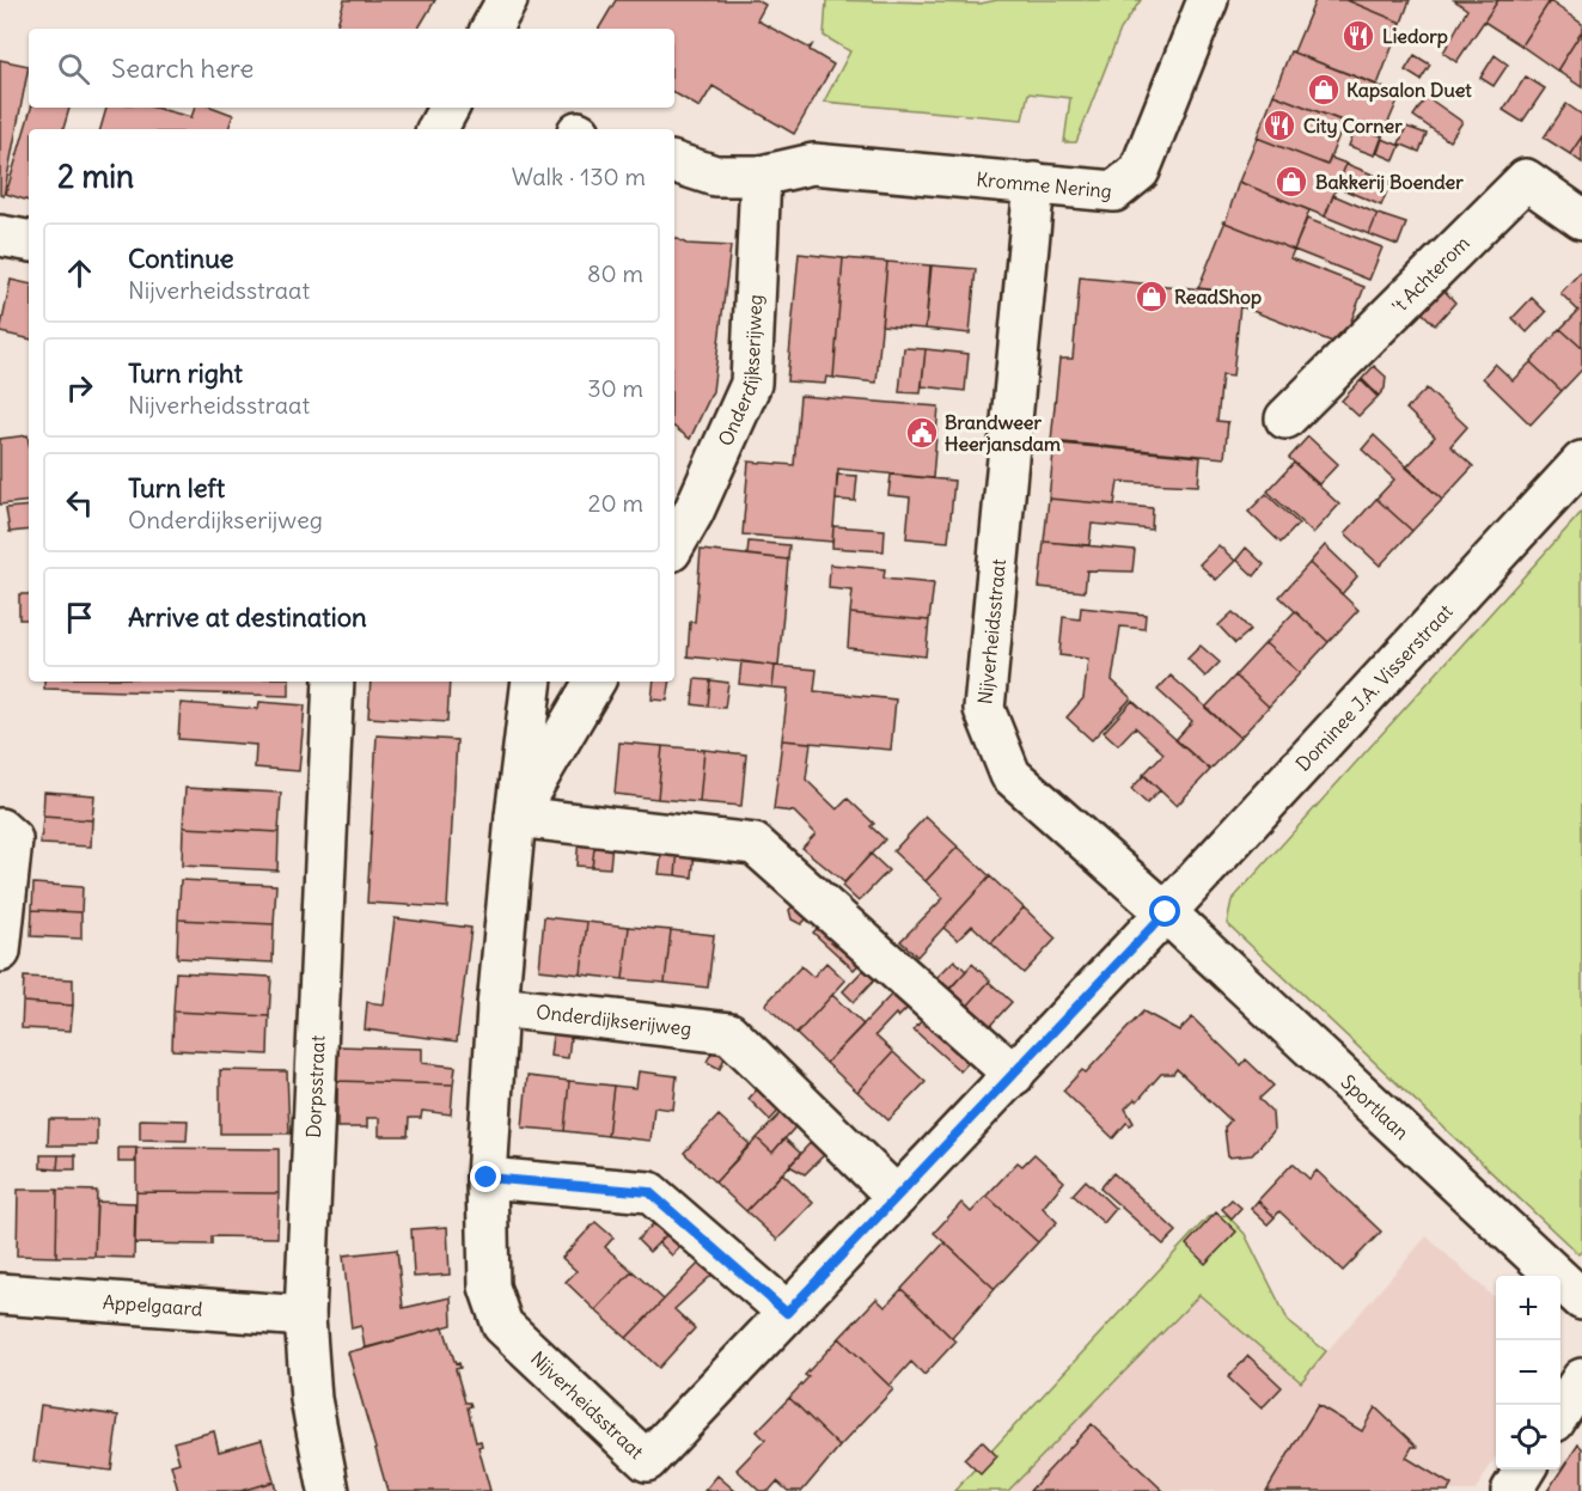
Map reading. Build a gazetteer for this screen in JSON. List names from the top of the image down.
{
  "streets": {
    "street": [
      "Kromme Nering",
      "'t Achterom",
      "Onderdijkserijweg",
      "Nijverheidsstraat",
      "Dominee J.A. Visserstraat",
      "Dorpsstraat",
      "Sportlaan",
      "Appelgaard"
    ]
  },
  "crossings": [
    ["Kromme Nering", "Onderdijkserijweg"],
    ["Kromme Nering", "Nijverheidsstraat"],
    ["Onderdijkserijweg", "Nijverheidsstraat"],
    ["Nijverheidsstraat", "Dominee J.A. Visserstraat"],
    ["Nijverheidsstraat", "Sportlaan"],
    ["Dominee J.A. Visserstraat", "Sportlaan"],
    ["Dorpsstraat", "Appelgaard"]
  ],
  "places": {
    "restaurant": ["Liedorp", "City Corner"],
    "shop": ["Kapsalon Duet", "Bakkerij Boender", "ReadShop"],
    "public building": ["Brandweer Heerjansdam"]
  },
  "page": {
    "search": "Search here",
    "heading": ["2 min", "Walk · 130 m"],
    "list": [
      ["Continue", "Nijverheidsstraat", "80 m"],
      ["Turn right", "Nijverheidsstraat", "30 m"],
      ["Turn left", "Onderdijkserijweg", "20 m"],
      "Arrive at destination"
    ],
    "map_buttons": ["+", "−"]
  }
}
